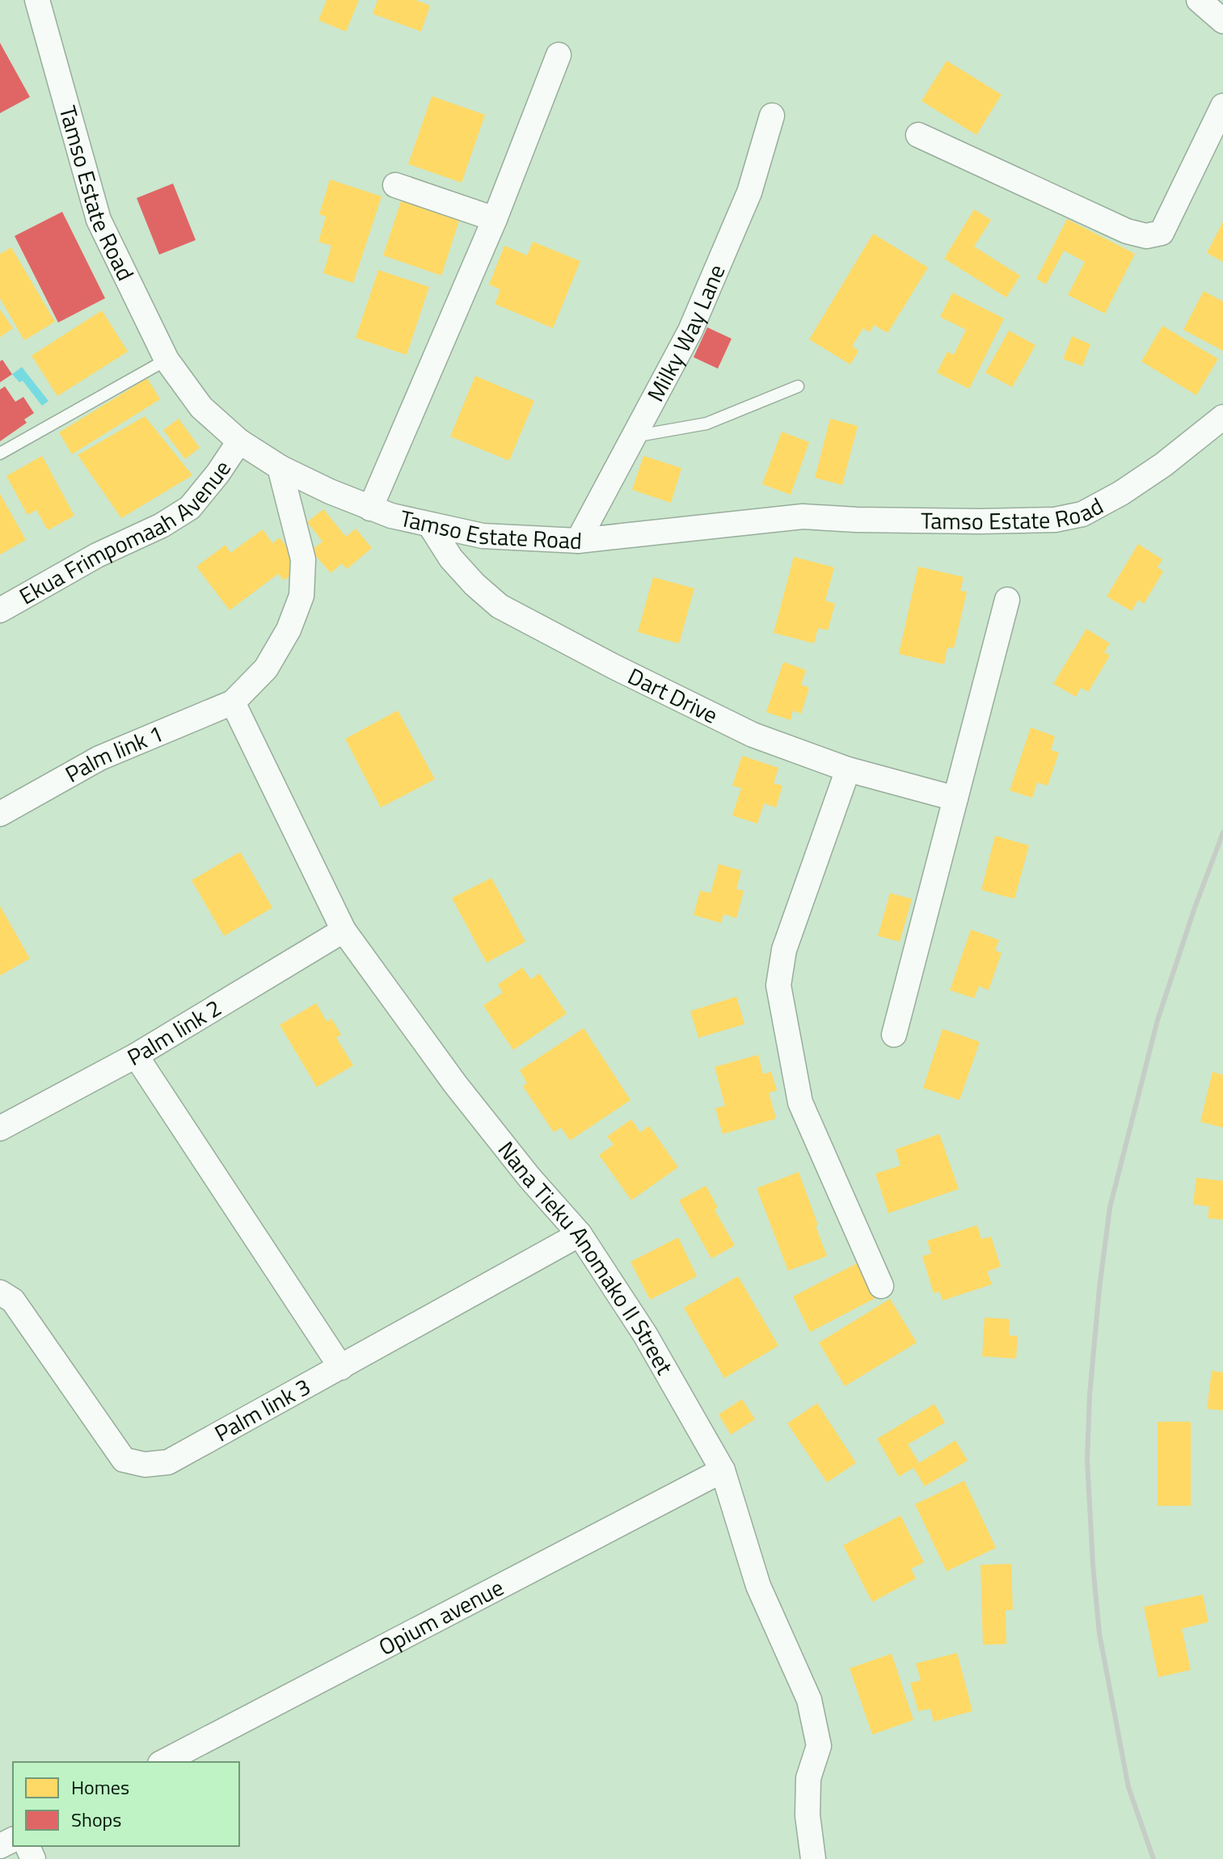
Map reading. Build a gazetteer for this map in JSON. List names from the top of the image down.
{
  "streets": {
    "street": [
      "Tamso Estate Road",
      "Milky Way Lane",
      "Ekua Frimpomaah Avenue",
      "Dart Drive",
      "Palm link 1",
      "Palm link 2",
      "Nana Tieku Anomako II Street",
      "Palm link 3",
      "Opium avenue"
    ]
  },
  "crossings": [
    ["Tamso Estate Road", "Milky Way Lane"],
    ["Tamso Estate Road", "Ekua Frimpomaah Avenue"],
    ["Tamso Estate Road", "Dart Drive"],
    ["Palm link 1", "Nana Tieku Anomako II Street"],
    ["Palm link 2", "Nana Tieku Anomako II Street"],
    ["Nana Tieku Anomako II Street", "Palm link 3"],
    ["Nana Tieku Anomako II Street", "Opium avenue"]
  ],
  "legend": ["Homes", "Shops"]
}
